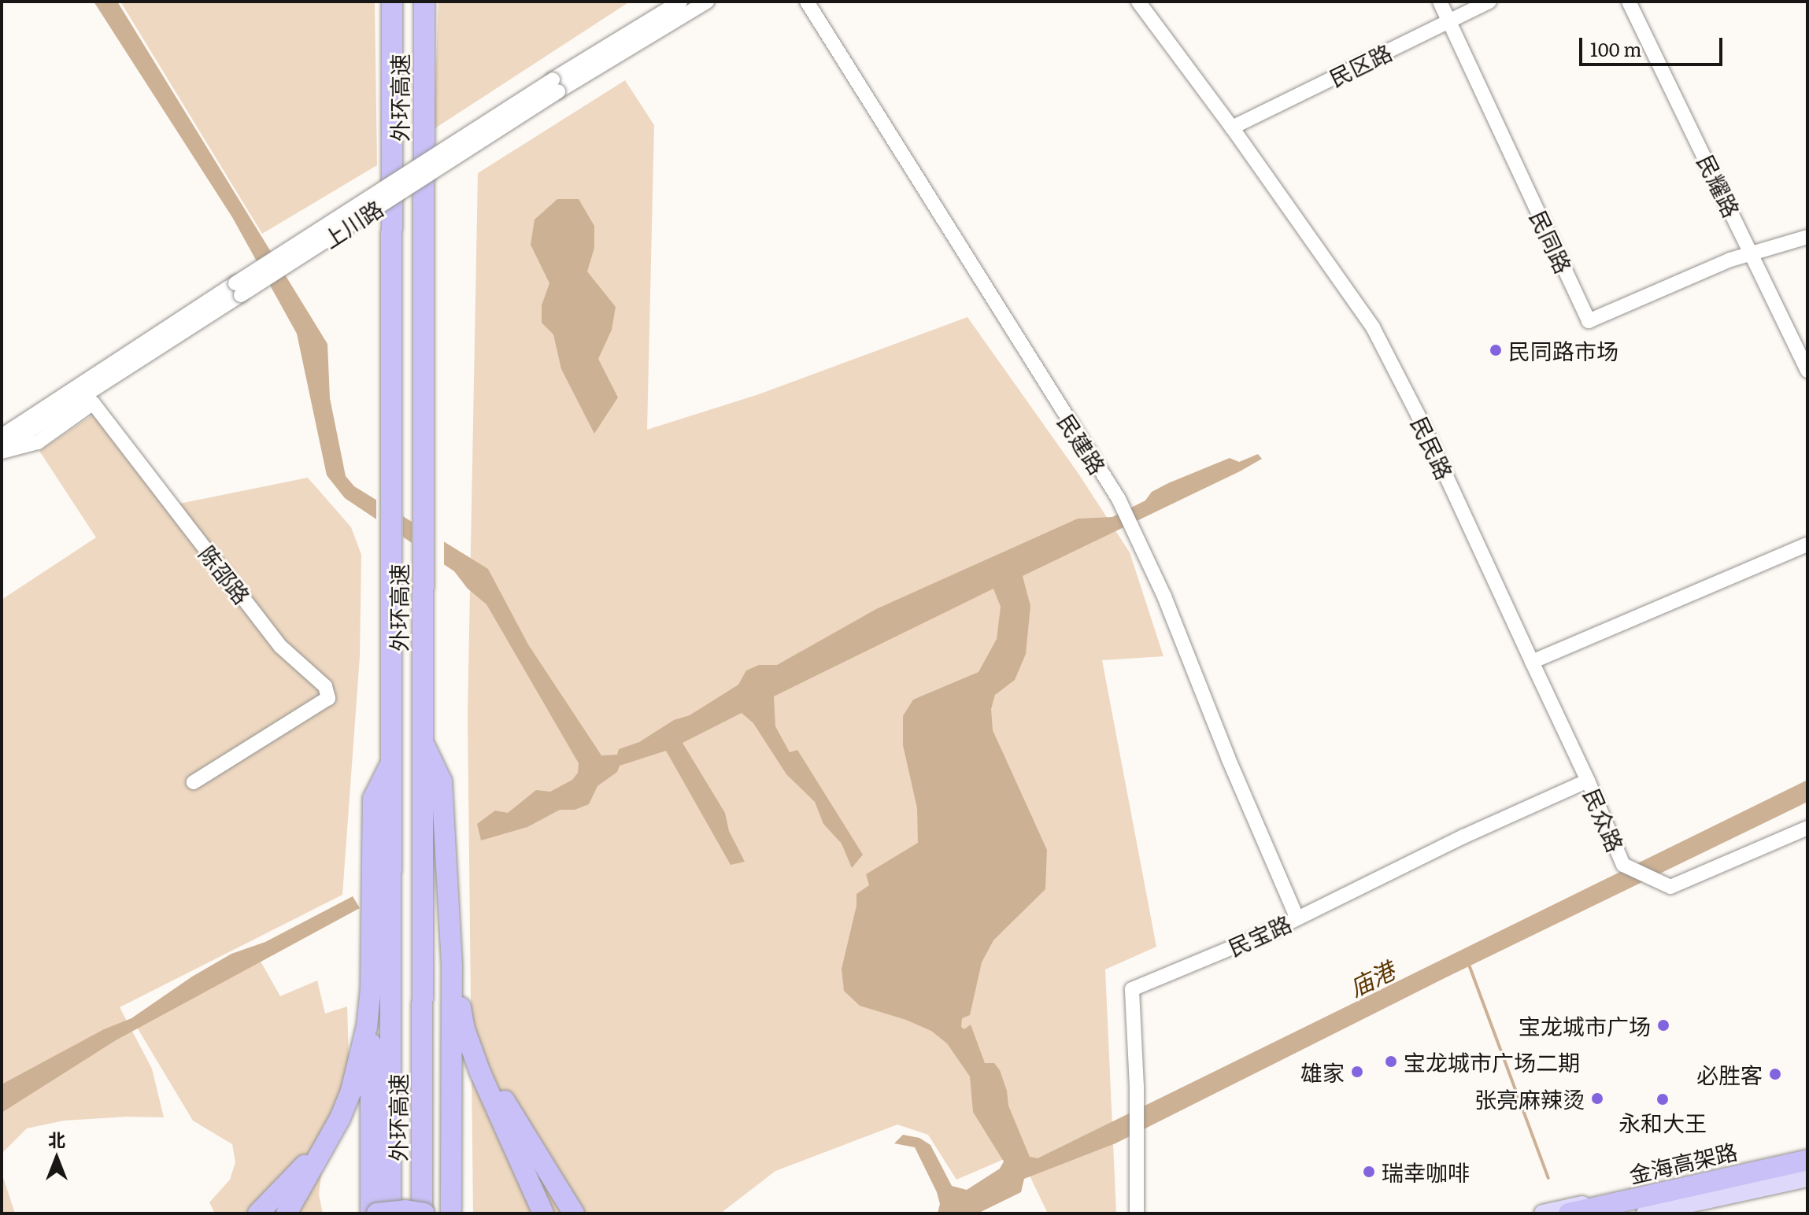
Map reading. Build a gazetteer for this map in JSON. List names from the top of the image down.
{
  "streets": {
    "highway": ["外环高速", "金海高架路"],
    "street": [
      "民区路",
      "民耀路",
      "上川路",
      "民同路",
      "民建路",
      "民民路",
      "陈邵路",
      "民众路",
      "民宝路"
    ]
  },
  "crossings": [
    ["民区路", "民同路"],
    ["民区路", "民民路"],
    ["民耀路", "民同路"],
    ["上川路", "陈邵路"],
    ["民建路", "民宝路"],
    ["民民路", "民众路"],
    ["民众路", "民宝路"]
  ],
  "water": ["庙港"],
  "places": [
    "民同路市场",
    "宝龙城市广场",
    "宝龙城市广场二期",
    "雄家",
    "必胜客",
    "张亮麻辣烫",
    "永和大王",
    "瑞幸咖啡"
  ],
  "scale_bar": "100 m",
  "north": "top"
}
